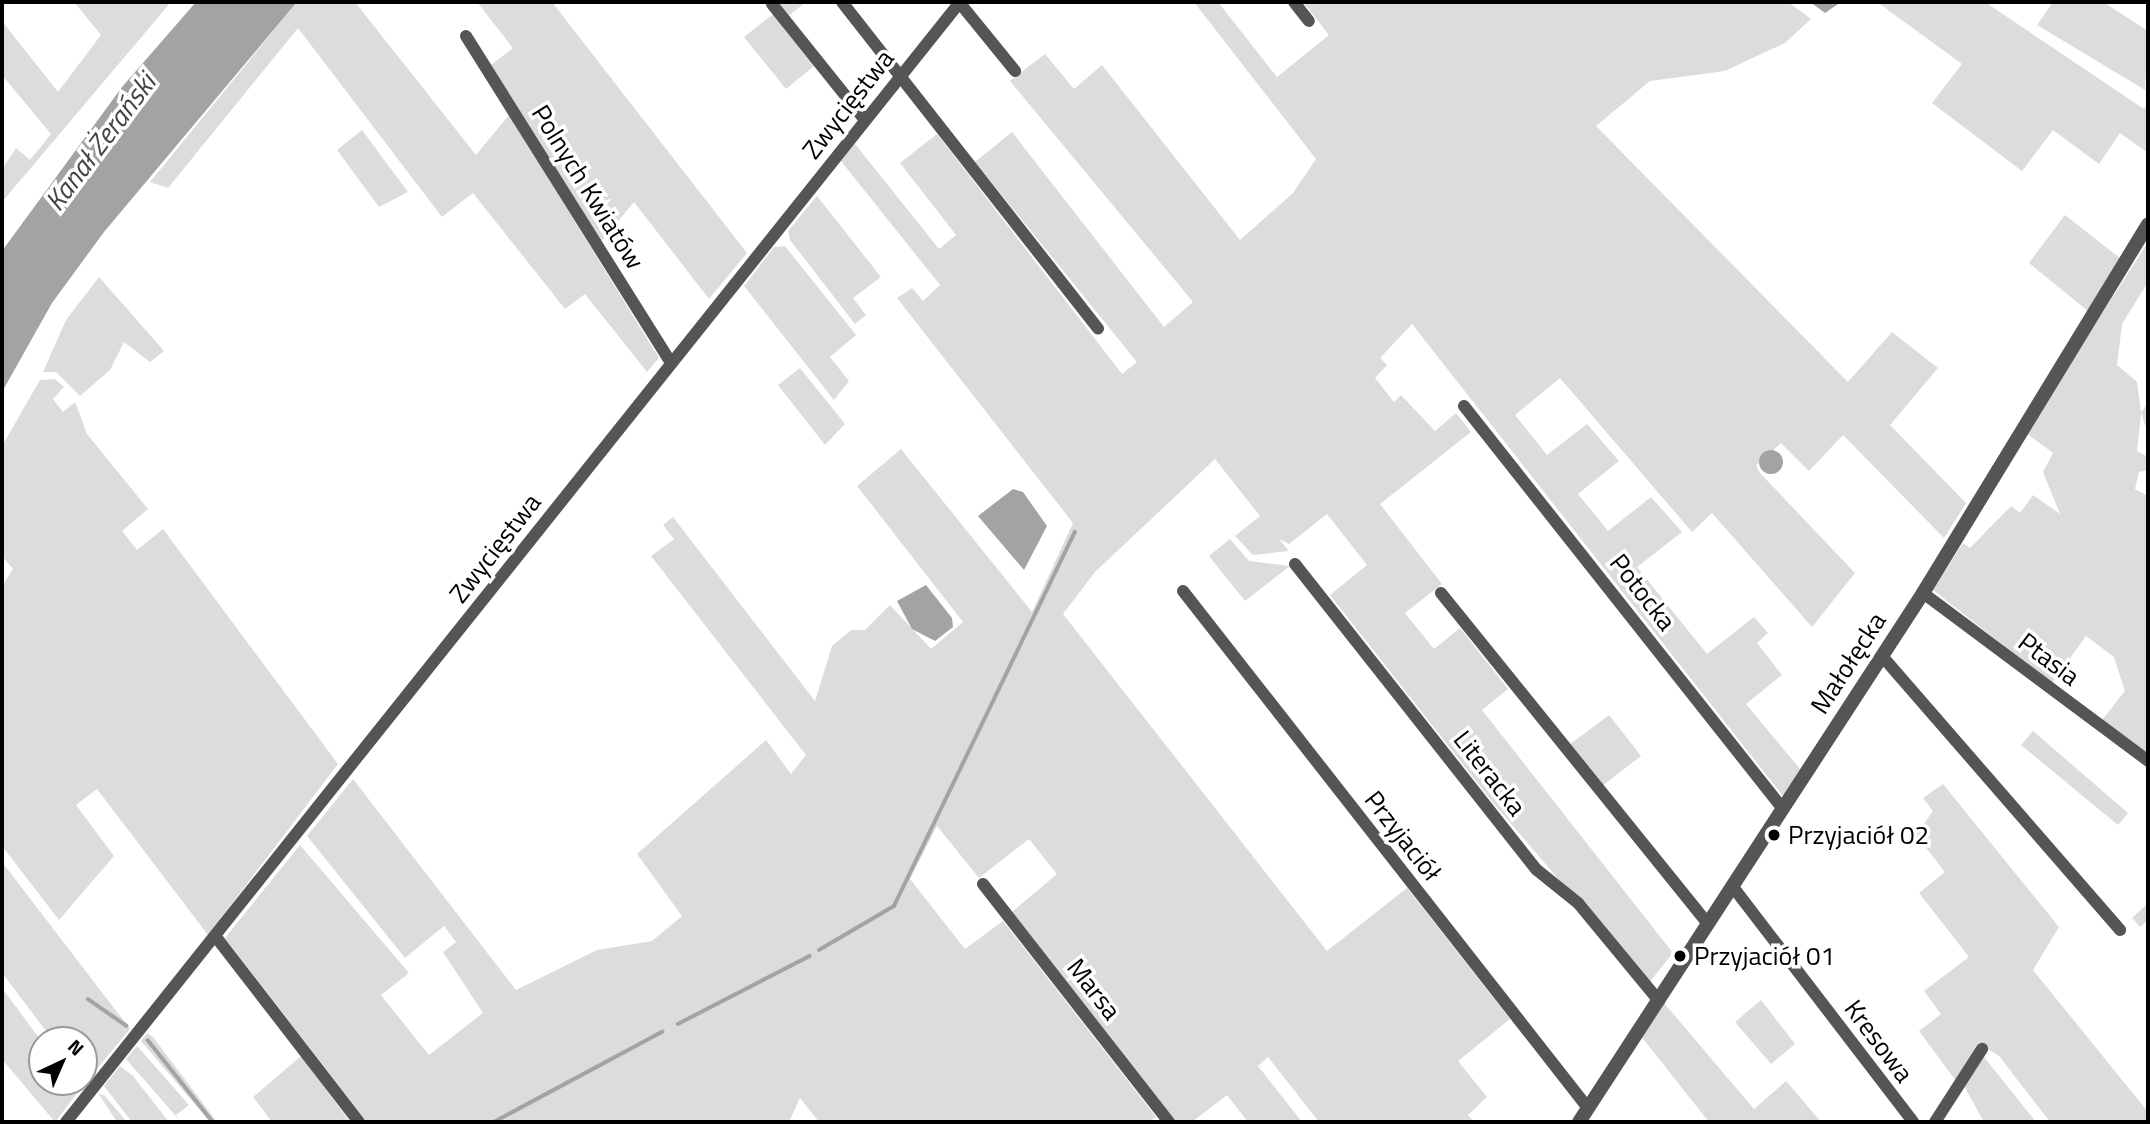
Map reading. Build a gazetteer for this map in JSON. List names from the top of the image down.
{
  "streets": {
    "street": [
      "Zwycięstwa",
      "Polnych Kwiatów",
      "Potocka",
      "Ptasia",
      "Małołęcka",
      "Literacka",
      "Przyjaciół",
      "Marsa",
      "Kresowa"
    ]
  },
  "crossings": [
    ["Zwycięstwa", "Polnych Kwiatów"],
    ["Potocka", "Małołęcka"],
    ["Ptasia", "Małołęcka"],
    ["Małołęcka", "Literacka"],
    ["Małołęcka", "Przyjaciół"],
    ["Małołęcka", "Kresowa"]
  ],
  "water": ["Kanał Żerański"],
  "places": ["Przyjaciół 02", "Przyjaciół 01"],
  "north": "top right"
}
